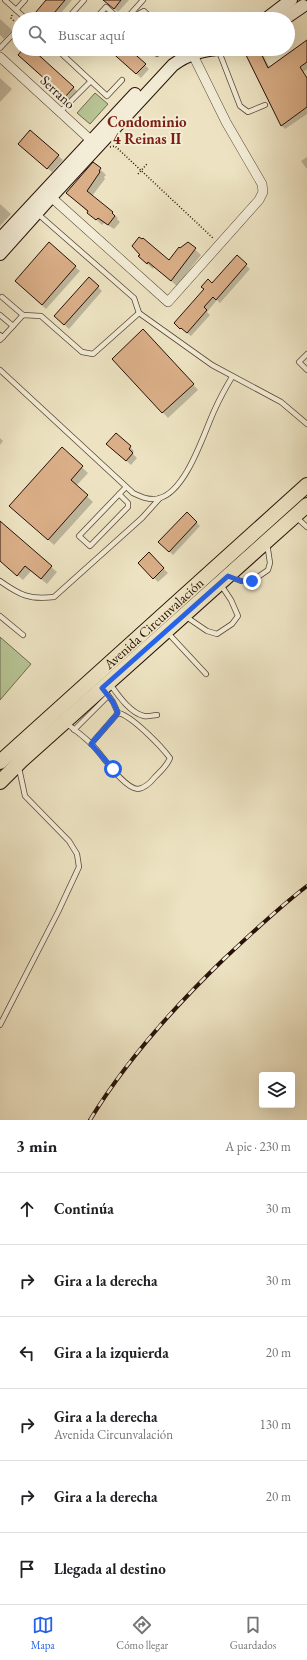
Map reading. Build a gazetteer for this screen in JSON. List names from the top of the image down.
{
  "streets": {
    "main road": ["Avenida Circunvalación"],
    "street": ["Serrano"]
  },
  "districts": ["Condominio 4 Reinas II"],
  "page": {
    "search": "Buscar aquí",
    "heading": ["3 min", "A pie · 230 m"],
    "list": [
      ["Continúa", "30 m"],
      ["Gira a la derecha", "30 m"],
      ["Gira a la izquierda", "20 m"],
      ["Gira a la derecha", "Avenida Circunvalación", "130 m"],
      ["Gira a la derecha", "20 m"],
      "Llegada al destino"
    ],
    "nav": ["Mapa", "Cómo llegar", "Guardados"]
  }
}
